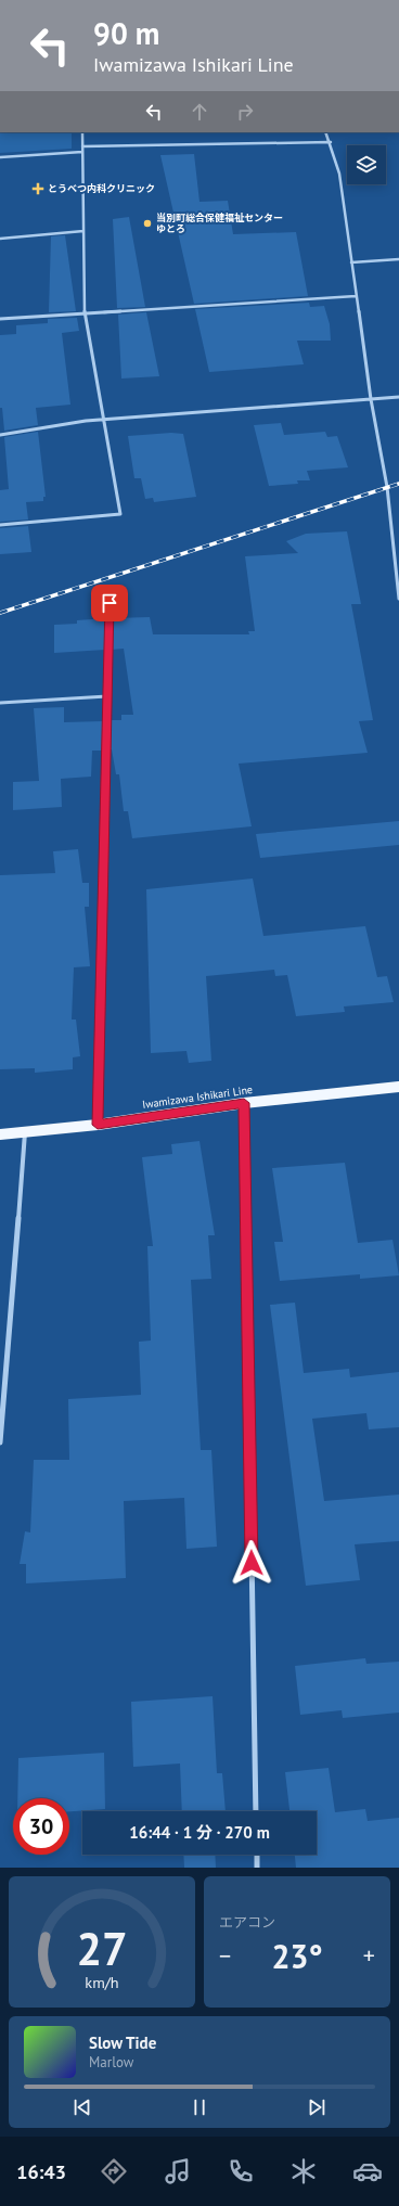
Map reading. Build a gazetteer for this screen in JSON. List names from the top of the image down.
{
  "streets": {
    "main road": ["Iwamizawa Ishikari Line"]
  },
  "places": {
    "health": ["とうべつ内科クリニック"],
    "other": ["当別町総合保健福祉センター ゆとろ"]
  },
  "page": {
    "turn": ["90 m", "Iwamizawa Ishikari Line"],
    "limit": "30",
    "trip": "16:44 · 1 分 · 270 m",
    "tile": "エアコン",
    "heat": ["−", "23°", "+"],
    "song": ["Slow Tide", "Marlow"],
    "tabs": "16:43",
    "gauge": ["27", "km/h"]
  }
}
